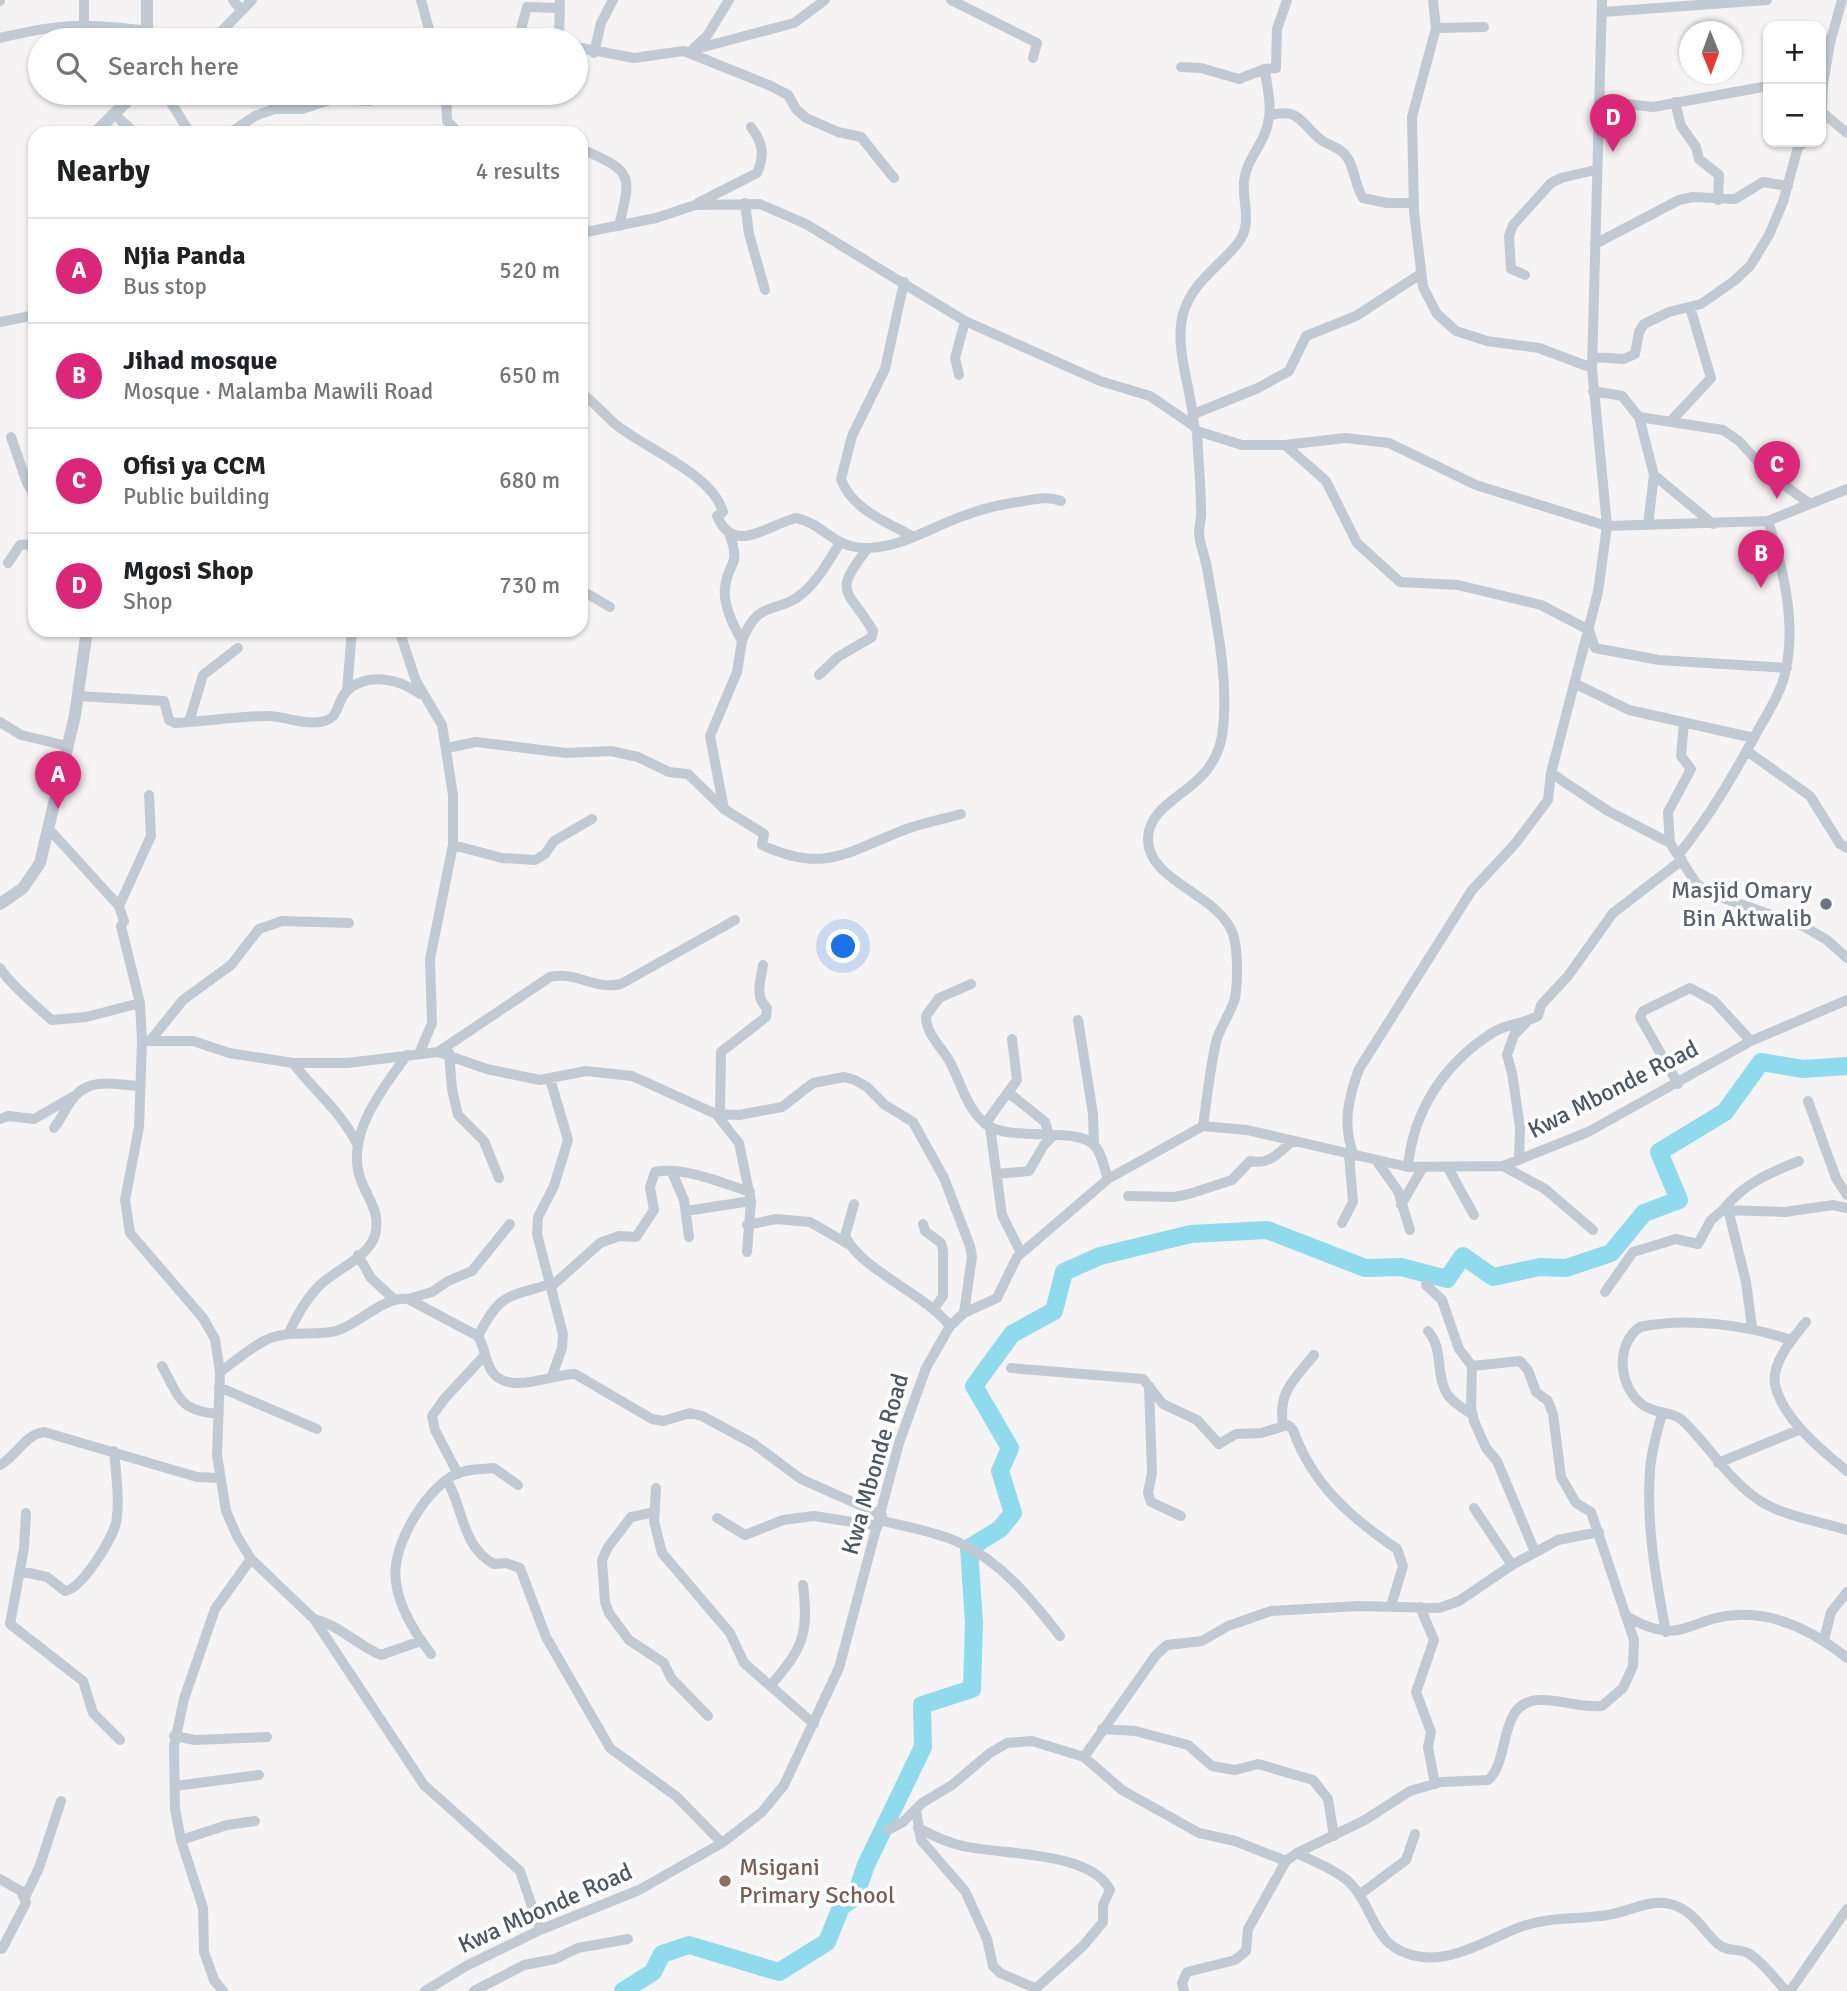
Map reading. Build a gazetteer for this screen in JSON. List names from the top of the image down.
{
  "streets": {
    "street": ["Kwa Mbonde Road"]
  },
  "places": ["Masjid Omary Bin Aktwalib", "Msigani Primary School"],
  "north": "bottom",
  "page": {
    "map_buttons": ["+", "−"],
    "search": "Search here",
    "pins": [
      "D",
      "C",
      "B",
      "A"
    ],
    "heading": ["Nearby", "4 results"],
    "list": [
      {
        "mark": "A",
        "name": "Njia Panda",
        "note": "Bus stop",
        "value": "520 m"
      },
      {
        "mark": "B",
        "name": "Jihad mosque",
        "note": "Mosque · Malamba Mawili Road",
        "value": "650 m"
      },
      {
        "mark": "C",
        "name": "Ofisi ya CCM",
        "note": "Public building",
        "value": "680 m"
      },
      {
        "mark": "D",
        "name": "Mgosi Shop",
        "note": "Shop",
        "value": "730 m"
      }
    ]
  }
}
